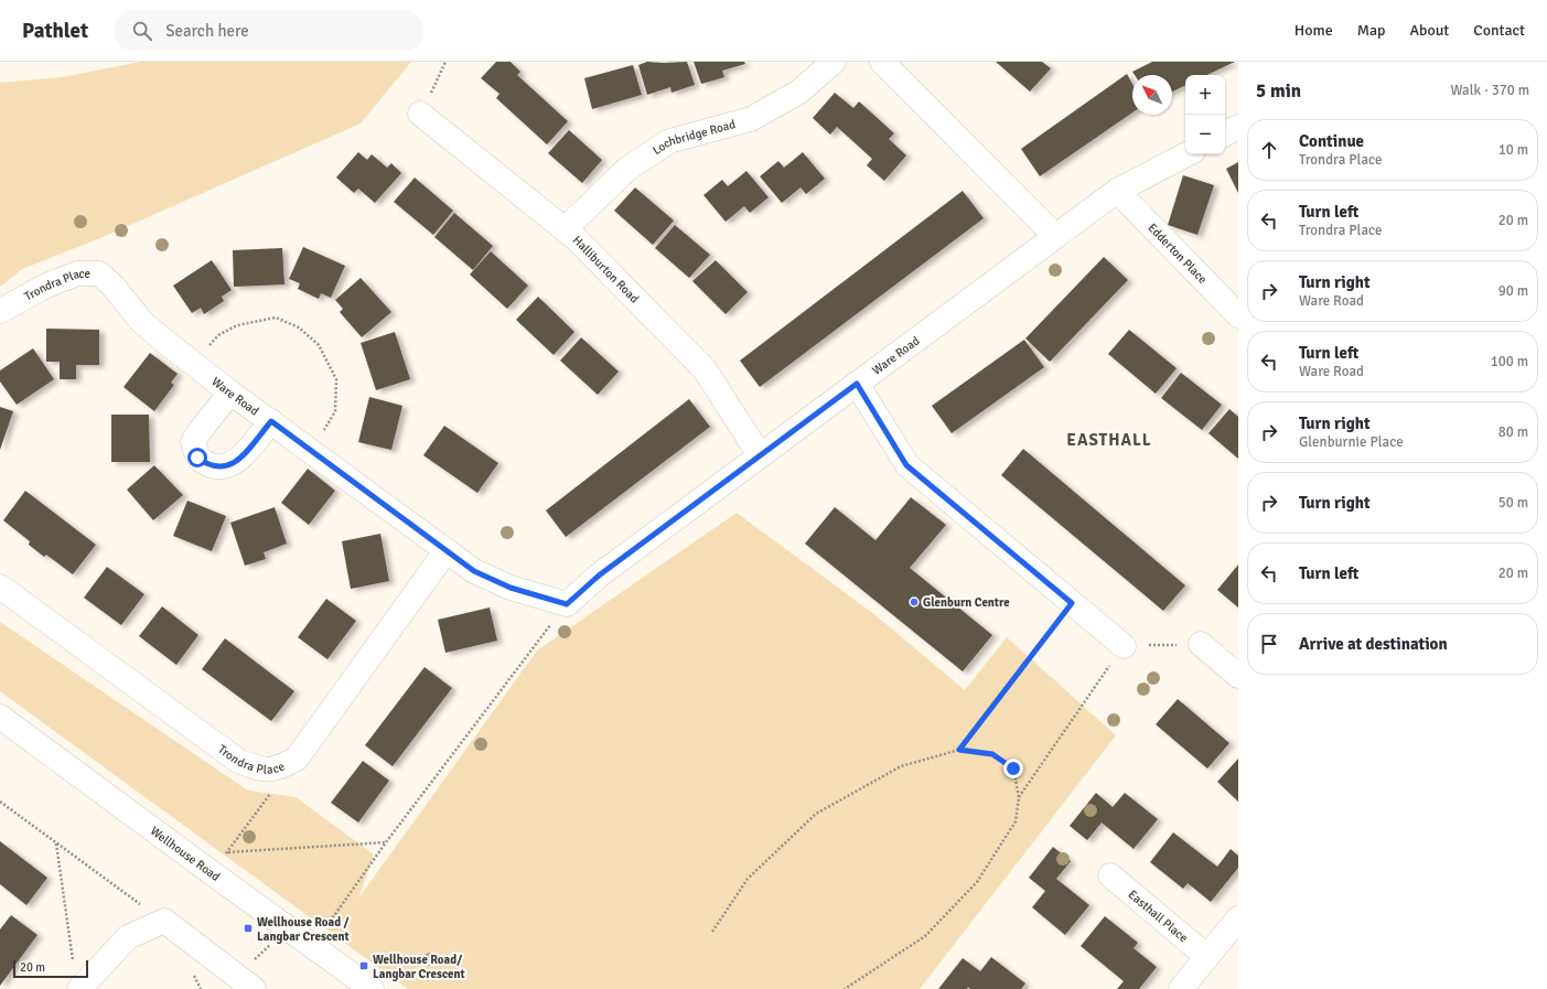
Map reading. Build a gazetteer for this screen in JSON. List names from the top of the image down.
{
  "streets": {
    "street": [
      "Lochbridge Road",
      "Edderton Place",
      "Halliburton Road",
      "Trondra Place",
      "Ware Road",
      "Wellhouse Road",
      "Easthall Place"
    ]
  },
  "crossings": [
    ["Lochbridge Road", "Halliburton Road"],
    ["Edderton Place", "Ware Road"],
    ["Halliburton Road", "Ware Road"],
    ["Trondra Place", "Ware Road"]
  ],
  "districts": ["EASTHALL"],
  "places": {
    "other": ["Glenburn Centre"],
    "transit": ["Wellhouse Road / Langbar Crescent", "Wellhouse Road/ Langbar Crescent"]
  },
  "scale_bar": "20 m",
  "north": "top left",
  "page": {
    "header": "Pathlet",
    "search": "Search here",
    "nav": [
      "Home",
      "Map",
      "About",
      "Contact"
    ],
    "heading": ["5 min", "Walk · 370 m"],
    "map_buttons": ["+", "−"],
    "list": [
      ["Continue", "Trondra Place", "10 m"],
      ["Turn left", "Trondra Place", "20 m"],
      ["Turn right", "Ware Road", "90 m"],
      ["Turn left", "Ware Road", "100 m"],
      ["Turn right", "Glenburnie Place", "80 m"],
      ["Turn right", "50 m"],
      ["Turn left", "20 m"],
      "Arrive at destination"
    ],
    "scale": "20 m"
  }
}
